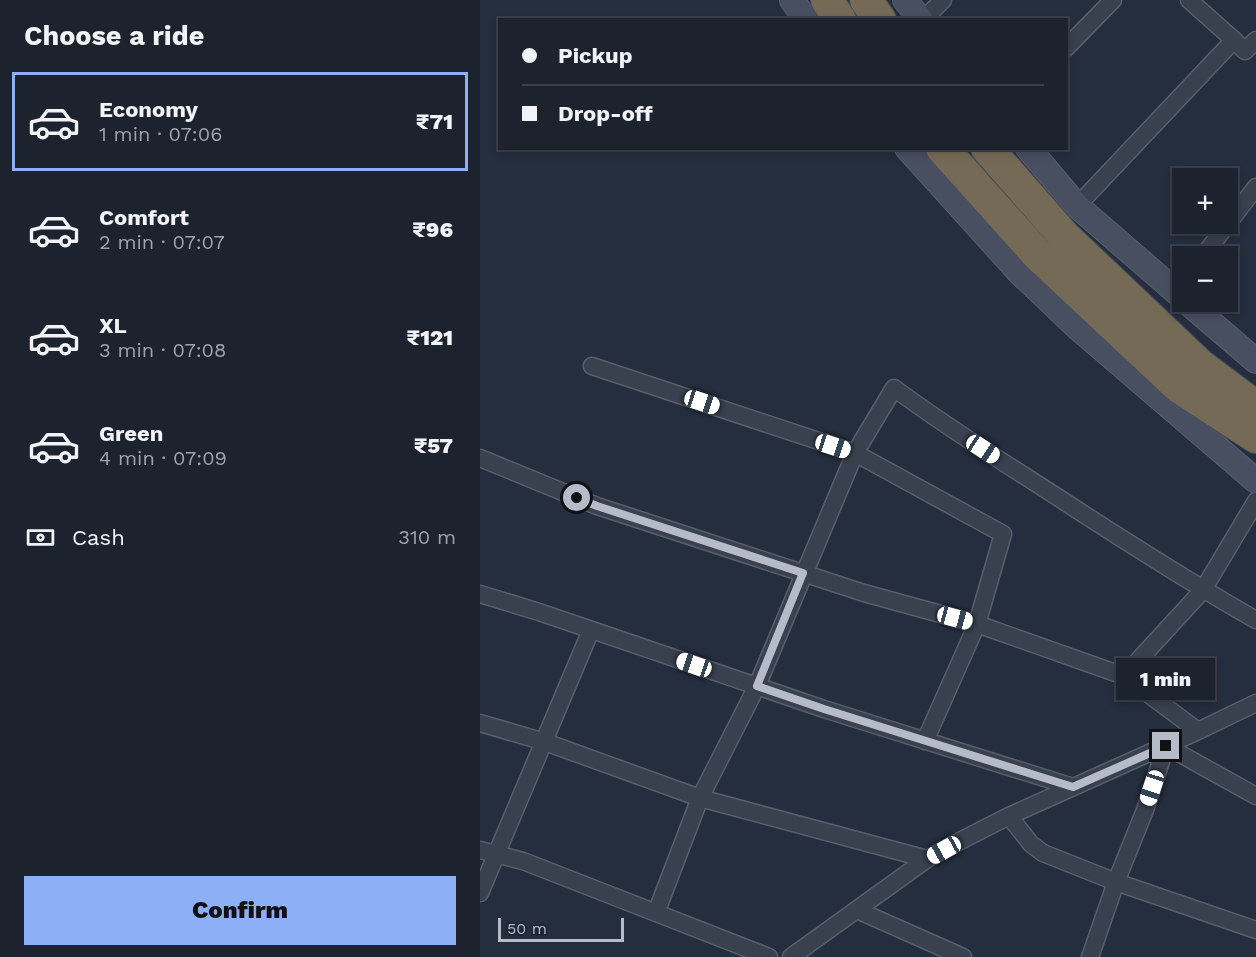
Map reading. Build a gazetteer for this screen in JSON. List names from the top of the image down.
{
  "scale_bar": "50 m",
  "page": {
    "heading": "Choose a ride",
    "banner": ["Pickup", "Drop-off"],
    "list": [
      {
        "name": "Economy",
        "note": "1 min · 07:06",
        "value": "₹71"
      },
      {
        "name": "Comfort",
        "note": "2 min · 07:07",
        "value": "₹96"
      },
      {
        "name": "XL",
        "note": "3 min · 07:08",
        "value": "₹121"
      },
      {
        "name": "Green",
        "note": "4 min · 07:09",
        "value": "₹57"
      }
    ],
    "map_buttons": ["+", "−"],
    "pay": ["Cash", "310 m"],
    "bubble": "1 min",
    "buttons": "Confirm",
    "scale": "50 m"
  }
}
